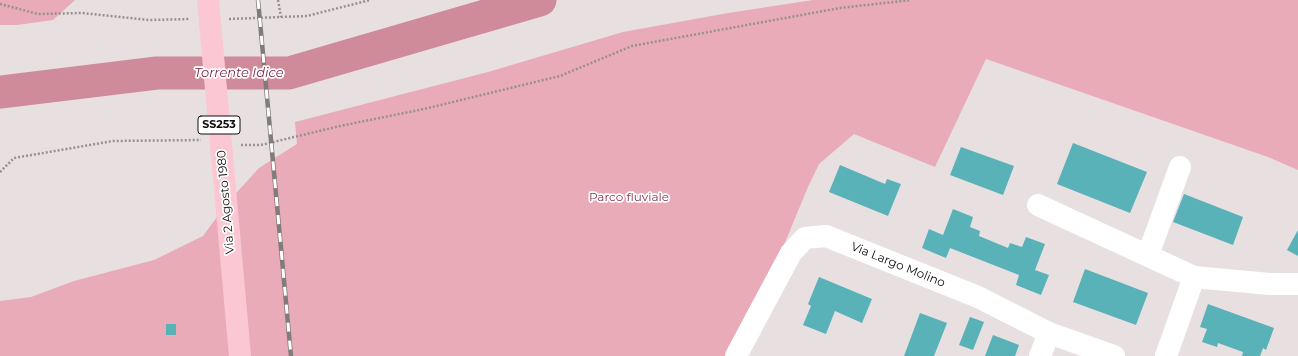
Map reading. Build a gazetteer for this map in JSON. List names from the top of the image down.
{
  "streets": {
    "main road": ["SS253", "Via 2 Agosto 1980"],
    "street": ["Via Largo Molino"]
  },
  "water": ["Torrente Idice"],
  "parks": ["Parco fluviale"]
}
